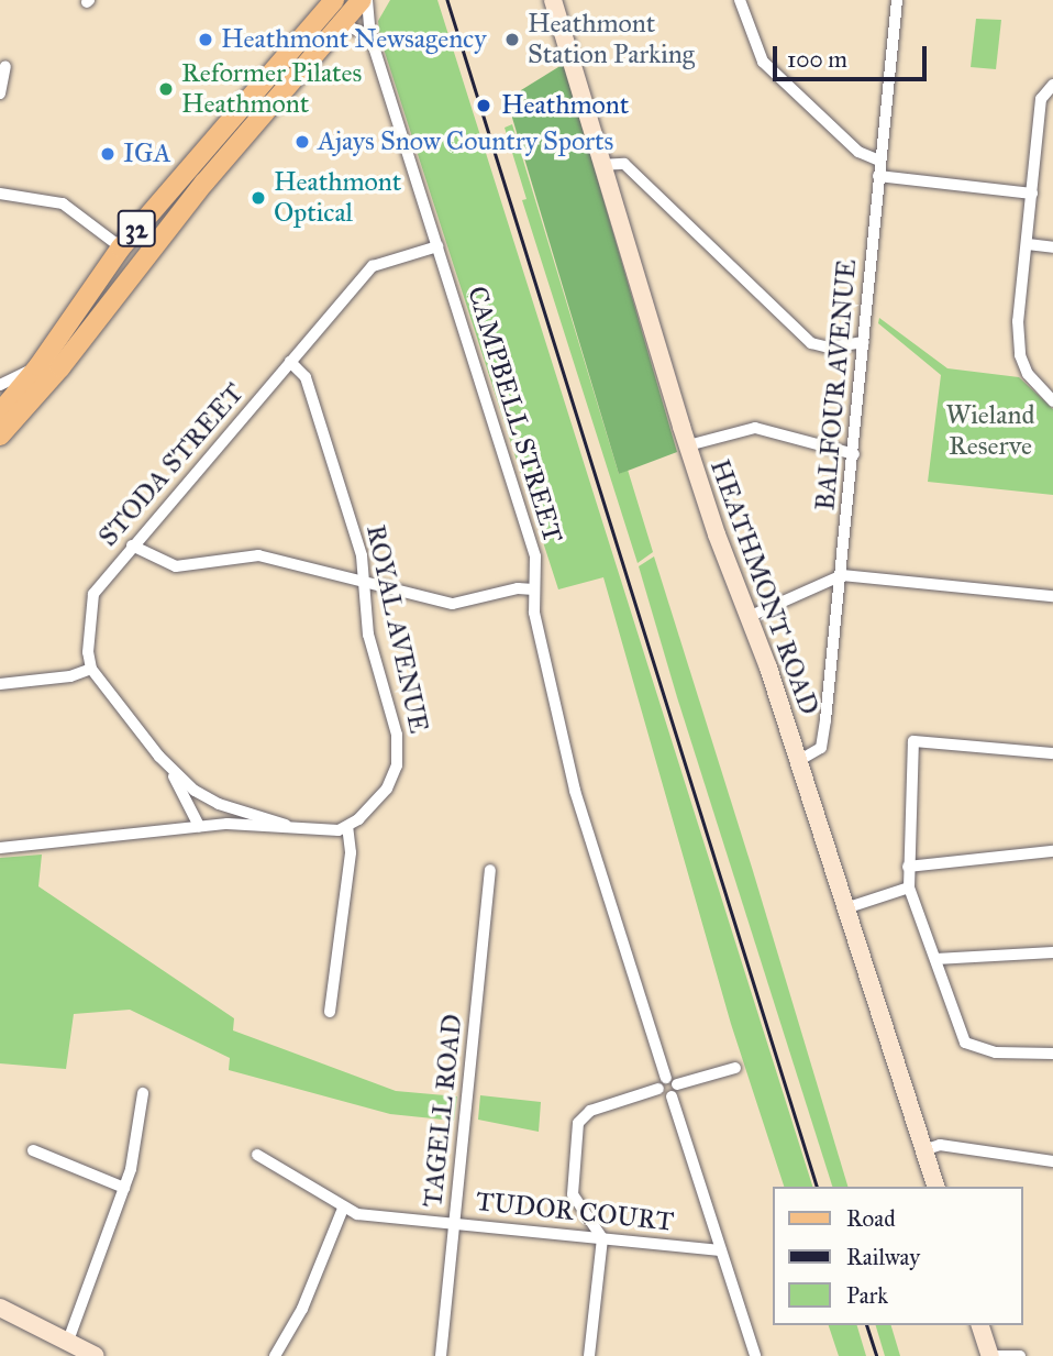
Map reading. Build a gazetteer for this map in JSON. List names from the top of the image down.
{
  "streets": {
    "main road": ["32"],
    "street": [
      "BALFOUR AVENUE",
      "CAMPBELL STREET",
      "STODA STREET",
      "HEATHMONT ROAD",
      "ROYAL AVENUE",
      "TAGELL ROAD",
      "TUDOR COURT"
    ]
  },
  "crossings": [
    ["32", "CAMPBELL STREET"],
    ["BALFOUR AVENUE", "HEATHMONT ROAD"],
    ["CAMPBELL STREET", "STODA STREET"],
    ["STODA STREET", "ROYAL AVENUE"],
    ["TAGELL ROAD", "TUDOR COURT"]
  ],
  "parks": ["Wieland Reserve"],
  "places": [
    "Heathmont Newsagency",
    "Heathmont Station Parking",
    "Reformer Pilates Heathmont",
    "Heathmont",
    "Ajays Snow Country Sports",
    "IGA",
    "Heathmont Optical"
  ],
  "legend": ["Road", "Railway", "Park"],
  "scale_bar": "100 m"
}
